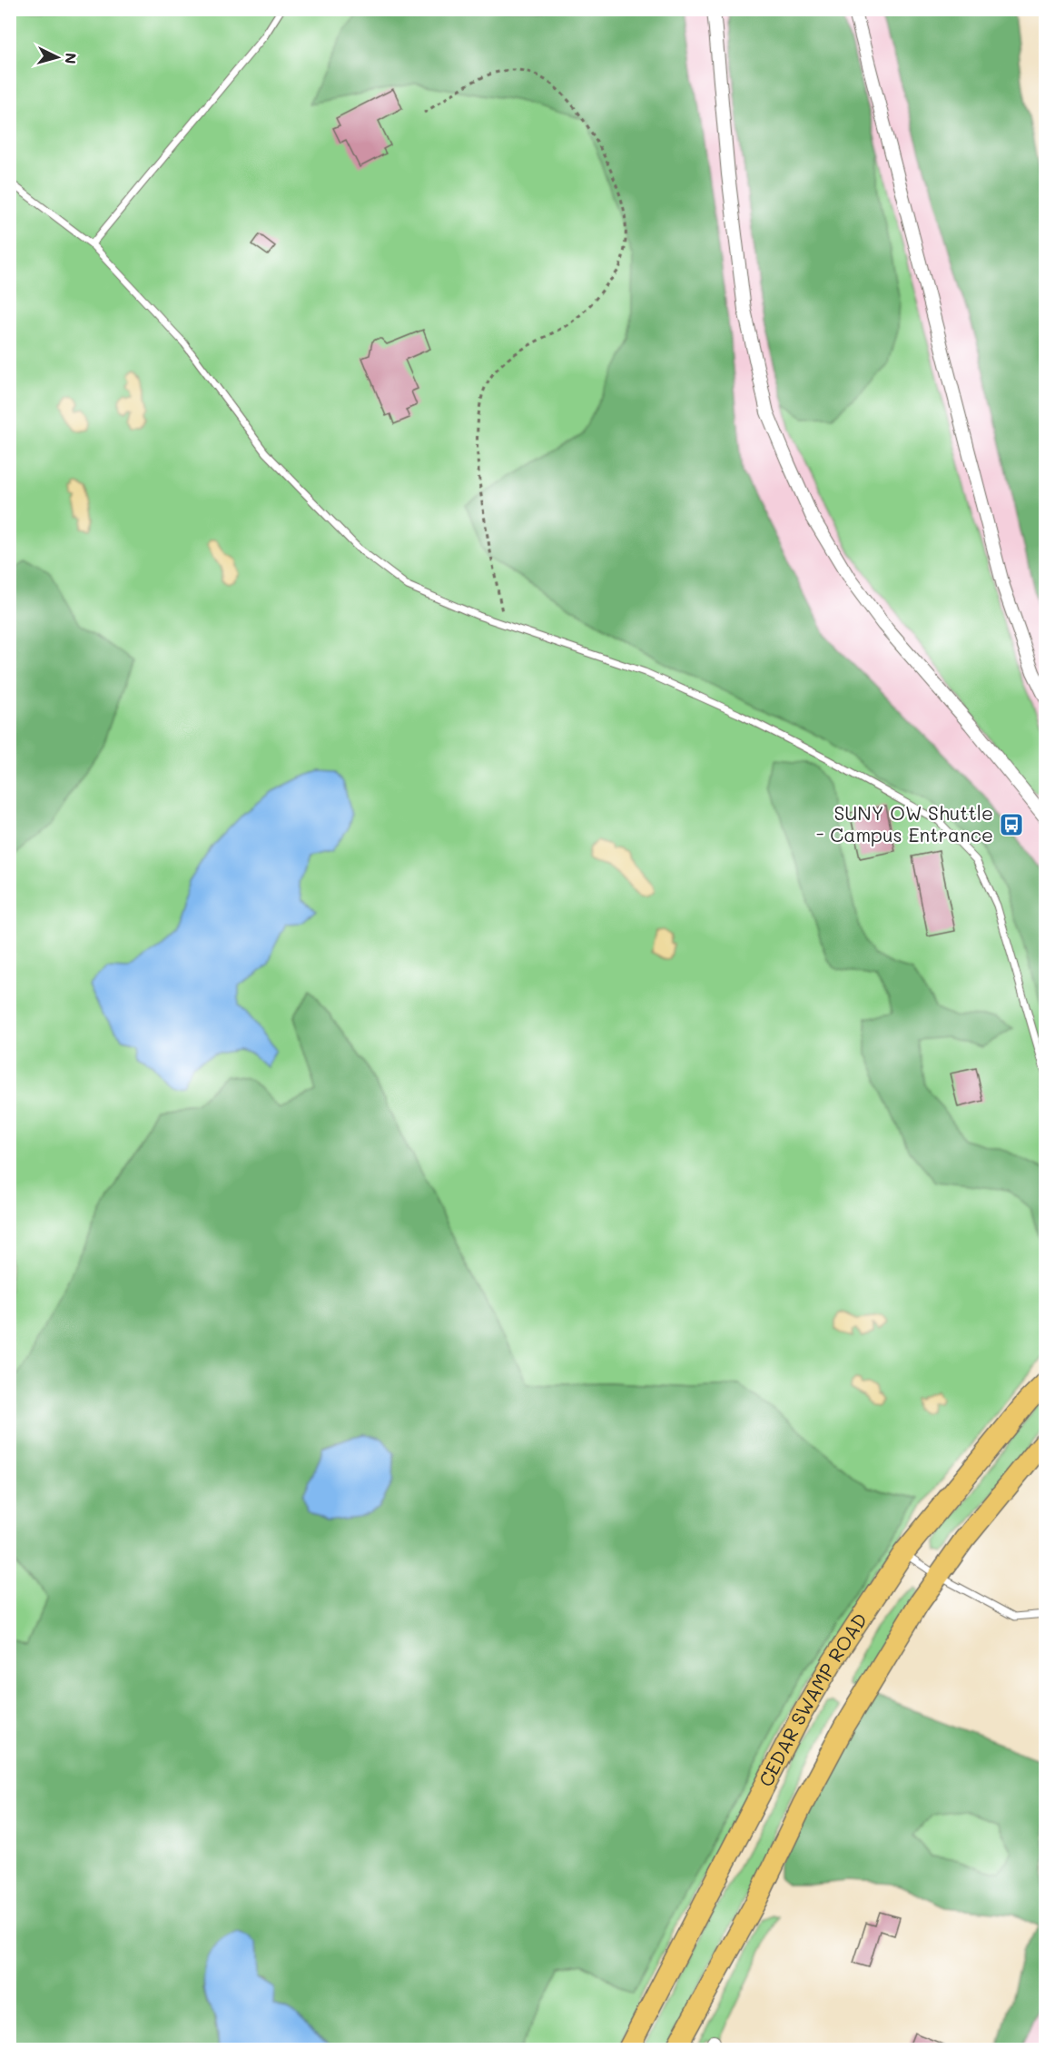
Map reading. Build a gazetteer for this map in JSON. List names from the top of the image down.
{
  "streets": {
    "main road": ["CEDAR SWAMP ROAD"]
  },
  "places": {
    "bus stop": ["SUNY OW Shuttle - Campus Entrance"]
  },
  "north": "right"
}
